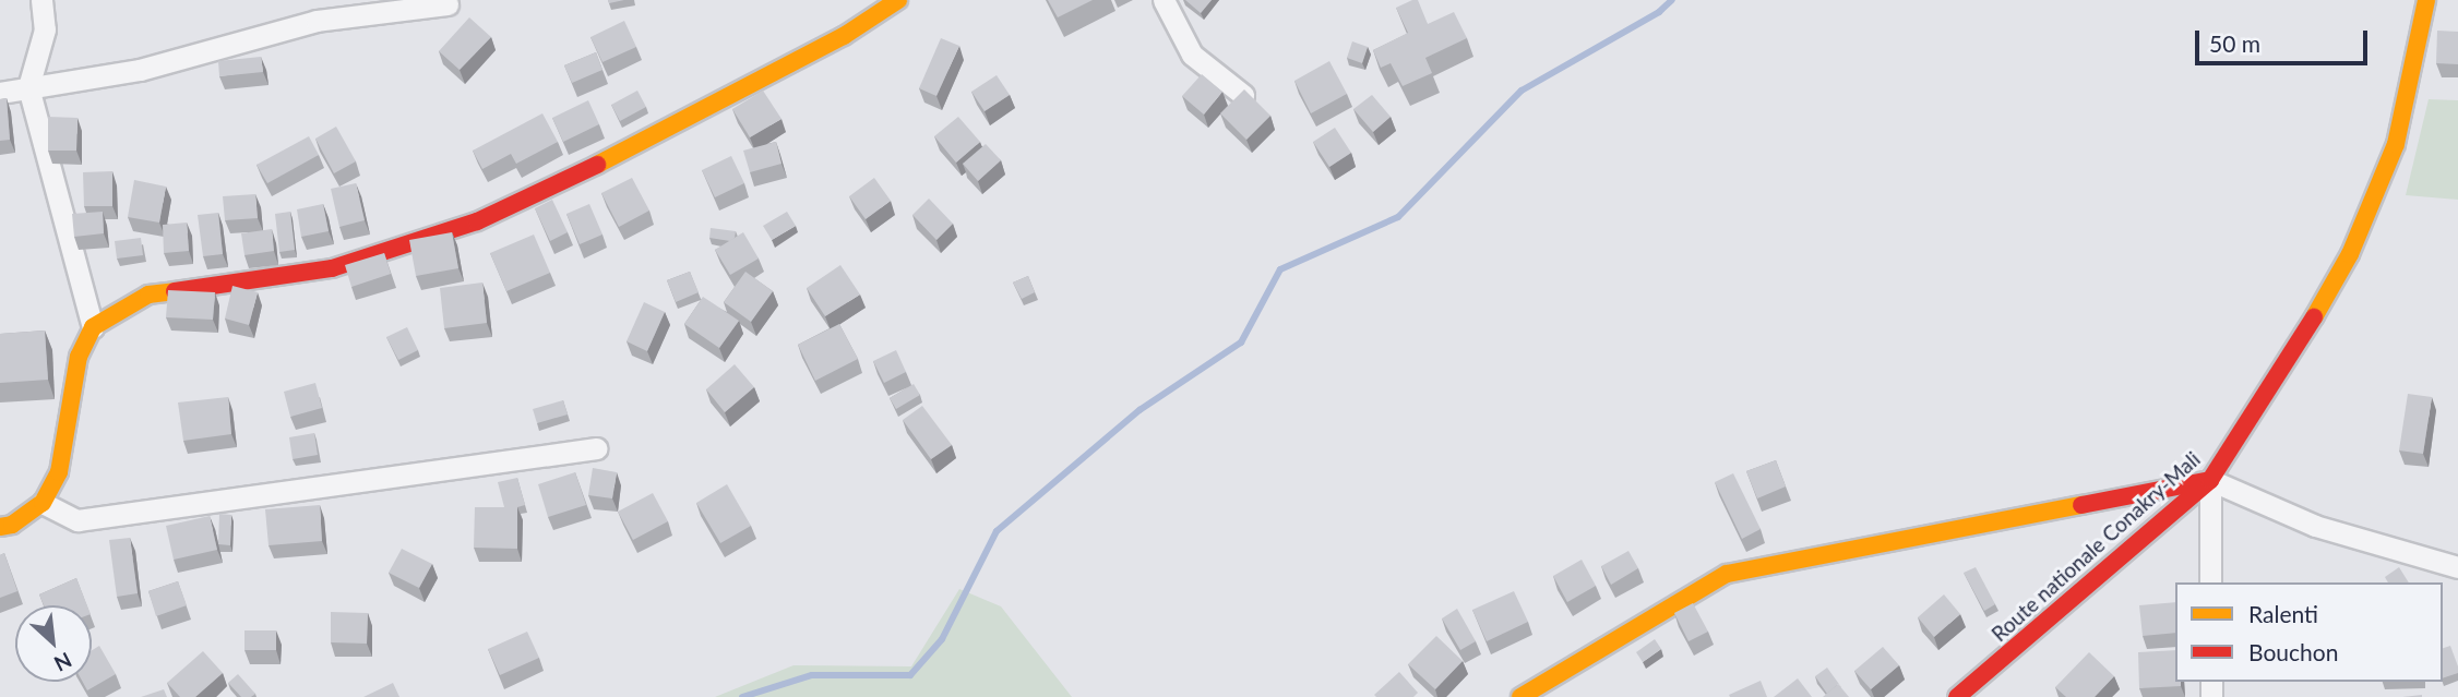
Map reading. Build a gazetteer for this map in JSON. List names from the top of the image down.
{
  "streets": {
    "main road": ["Route nationale Conakry-Mali"]
  },
  "legend": ["Ralenti", "Bouchon"],
  "scale_bar": "50 m",
  "north": "bottom right"
}
